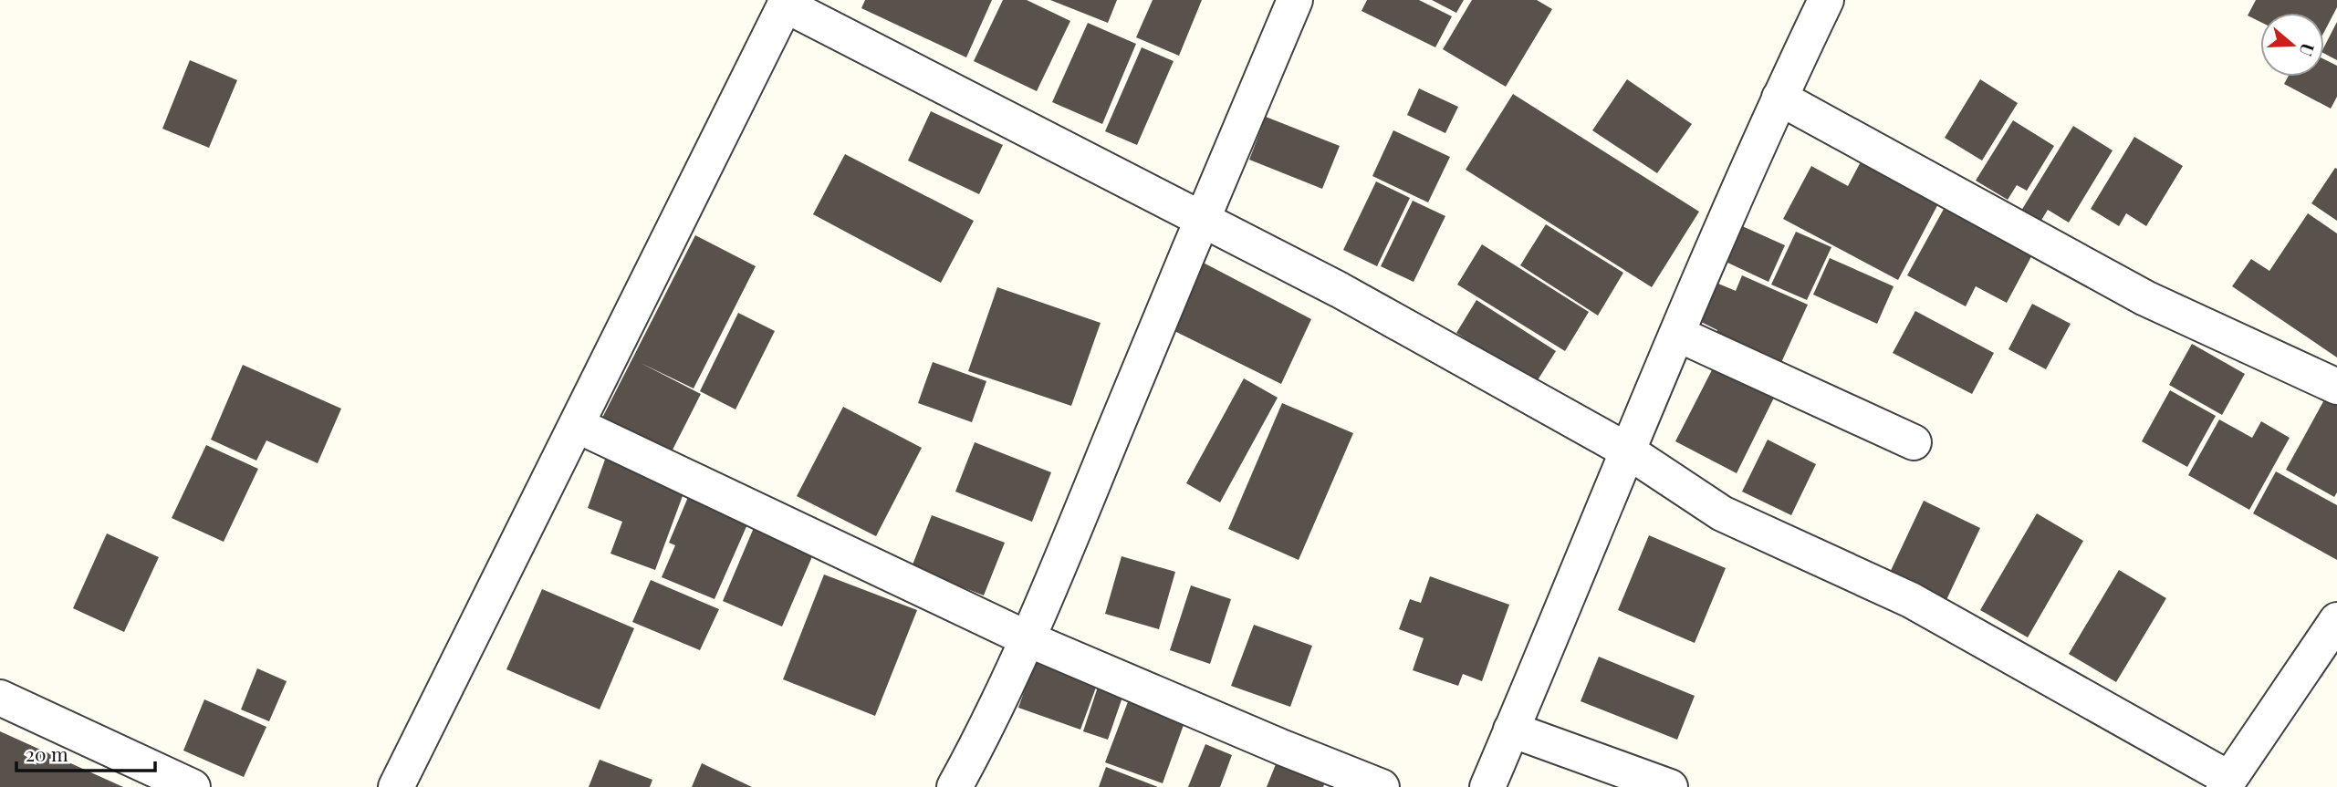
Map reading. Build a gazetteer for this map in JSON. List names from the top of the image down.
{
  "scale_bar": "20 m",
  "north": "right"
}
